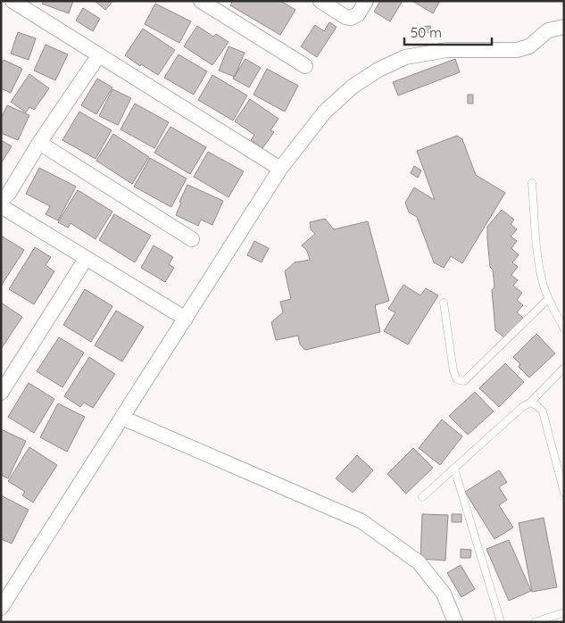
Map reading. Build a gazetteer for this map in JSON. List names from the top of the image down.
{
  "scale_bar": "50 m"
}
